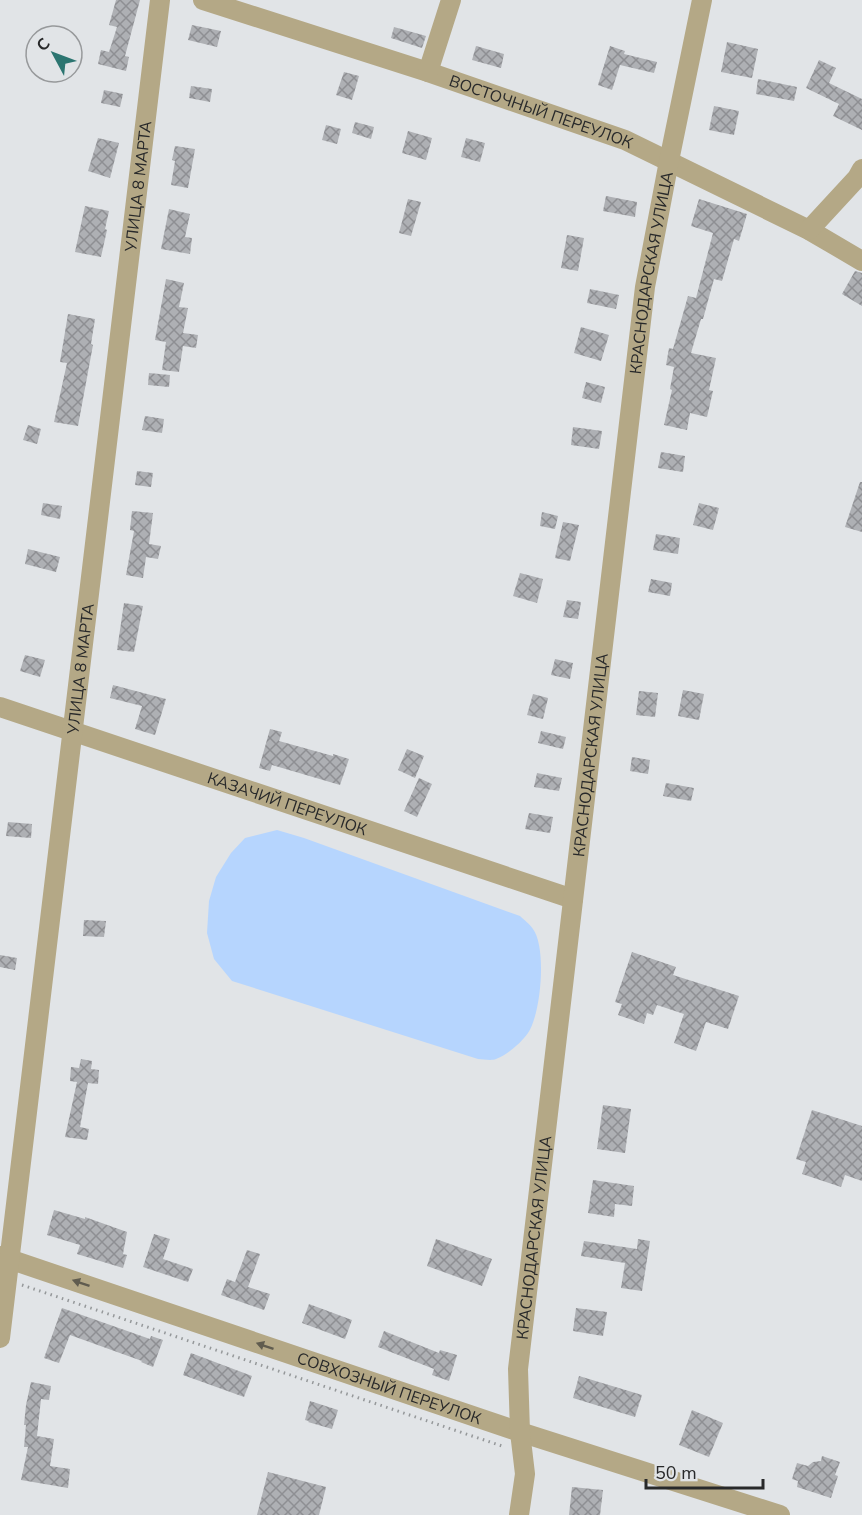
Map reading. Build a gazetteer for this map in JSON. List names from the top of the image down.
{
  "streets": {
    "street": [
      "ВОСТОЧНЫЙ ПЕРЕУЛОК",
      "УЛИЦА 8 МАРТА",
      "КРАСНОДАРСКАЯ УЛИЦА",
      "КАЗАЧИЙ ПЕРЕУЛОК",
      "СОВХОЗНЫЙ ПЕРЕУЛОК"
    ]
  },
  "crossings": [
    ["ВОСТОЧНЫЙ ПЕРЕУЛОК", "КРАСНОДАРСКАЯ УЛИЦА"],
    ["УЛИЦА 8 МАРТА", "КАЗАЧИЙ ПЕРЕУЛОК"],
    ["УЛИЦА 8 МАРТА", "СОВХОЗНЫЙ ПЕРЕУЛОК"],
    ["КРАСНОДАРСКАЯ УЛИЦА", "КАЗАЧИЙ ПЕРЕУЛОК"],
    ["КРАСНОДАРСКАЯ УЛИЦА", "СОВХОЗНЫЙ ПЕРЕУЛОК"]
  ],
  "one_way": ["СОВХОЗНЫЙ ПЕРЕУЛОК"],
  "scale_bar": "50 m",
  "north": "top left"
}
